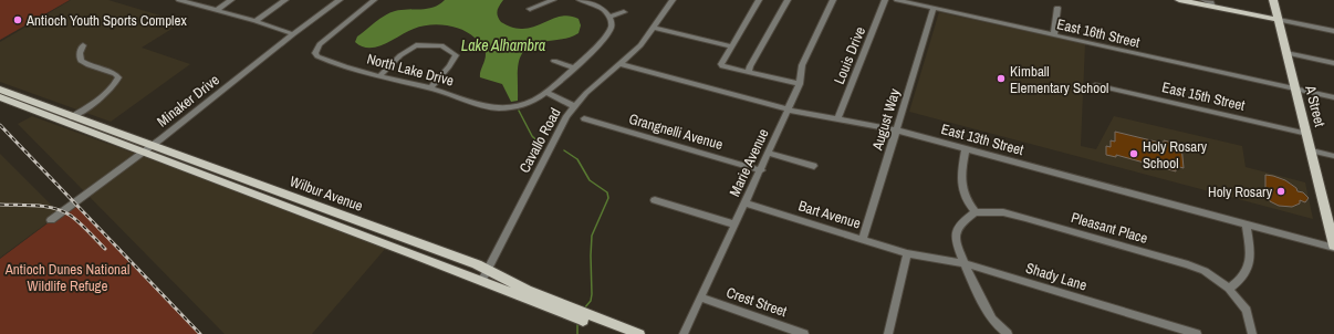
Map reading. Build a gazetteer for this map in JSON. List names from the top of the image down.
{
  "streets": {
    "main road": ["A Street", "Wilbur Avenue"],
    "street": [
      "East 16th Street",
      "Louis Drive",
      "North Lake Drive",
      "East 15th Street",
      "Minaker Drive",
      "August Way",
      "Grangnelli Avenue",
      "East 13th Street",
      "Cavallo Road",
      "Marie Avenue",
      "Bart Avenue",
      "Pleasant Place",
      "Shady Lane",
      "Crest Street"
    ]
  },
  "crossings": [
    ["East 16th Street", "A Street"],
    ["East 16th Street", "August Way"],
    ["Louis Drive", "East 13th Street"],
    ["East 15th Street", "A Street"],
    ["Minaker Drive", "Wilbur Avenue"],
    ["A Street", "East 13th Street"],
    ["August Way", "East 13th Street"],
    ["August Way", "Bart Avenue"],
    ["Grangnelli Avenue", "Marie Avenue"],
    ["East 13th Street", "Cavallo Road"],
    ["East 13th Street", "Marie Avenue"],
    ["Cavallo Road", "Wilbur Avenue"],
    ["Marie Avenue", "Bart Avenue"],
    ["Marie Avenue", "Crest Street"],
    ["Bart Avenue", "Shady Lane"]
  ],
  "water": ["Lake Alhambra"],
  "parks": ["Antioch Dunes National Wildlife Refuge"],
  "places": [
    "Antioch Youth Sports Complex",
    "Kimball Elementary School",
    "Holy Rosary School",
    "Holy Rosary"
  ]
}
